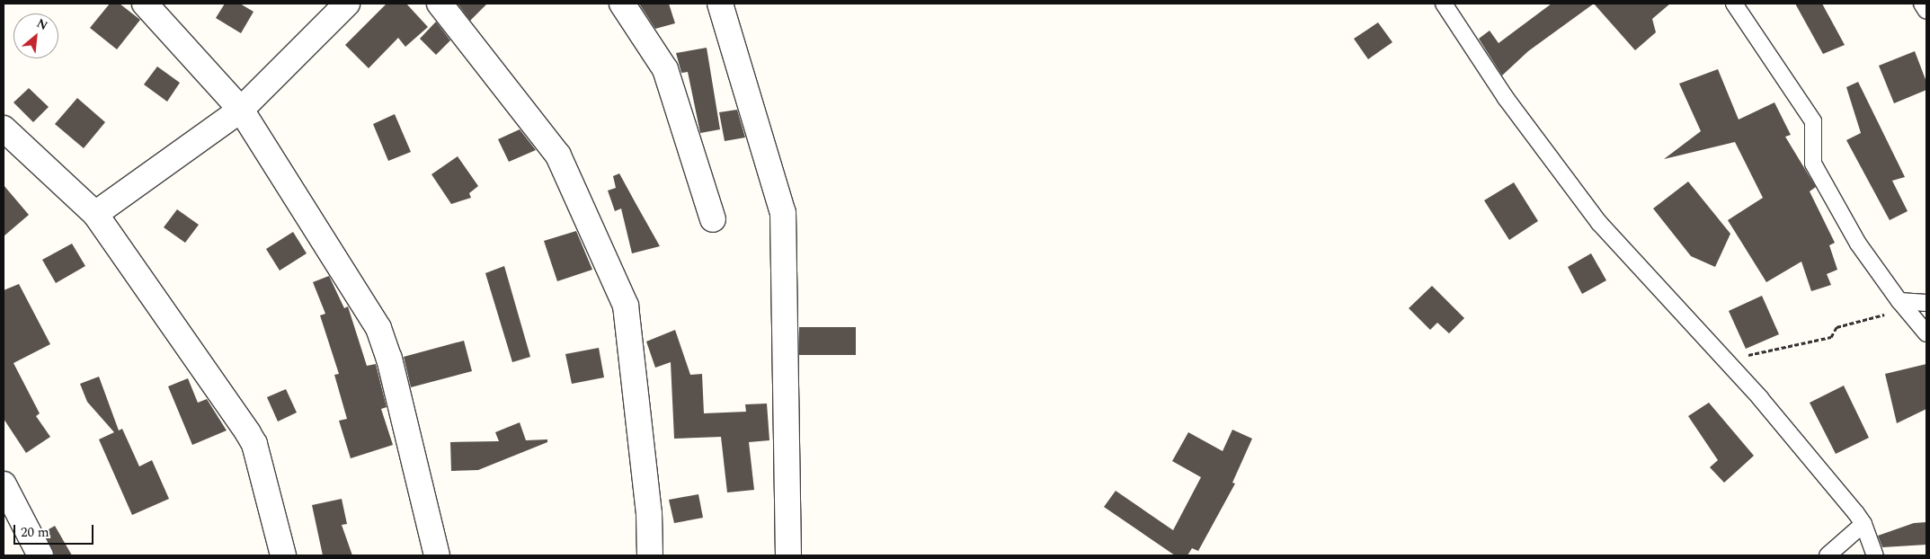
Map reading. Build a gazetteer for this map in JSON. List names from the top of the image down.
{
  "scale_bar": "20 m",
  "north": "top right"
}
